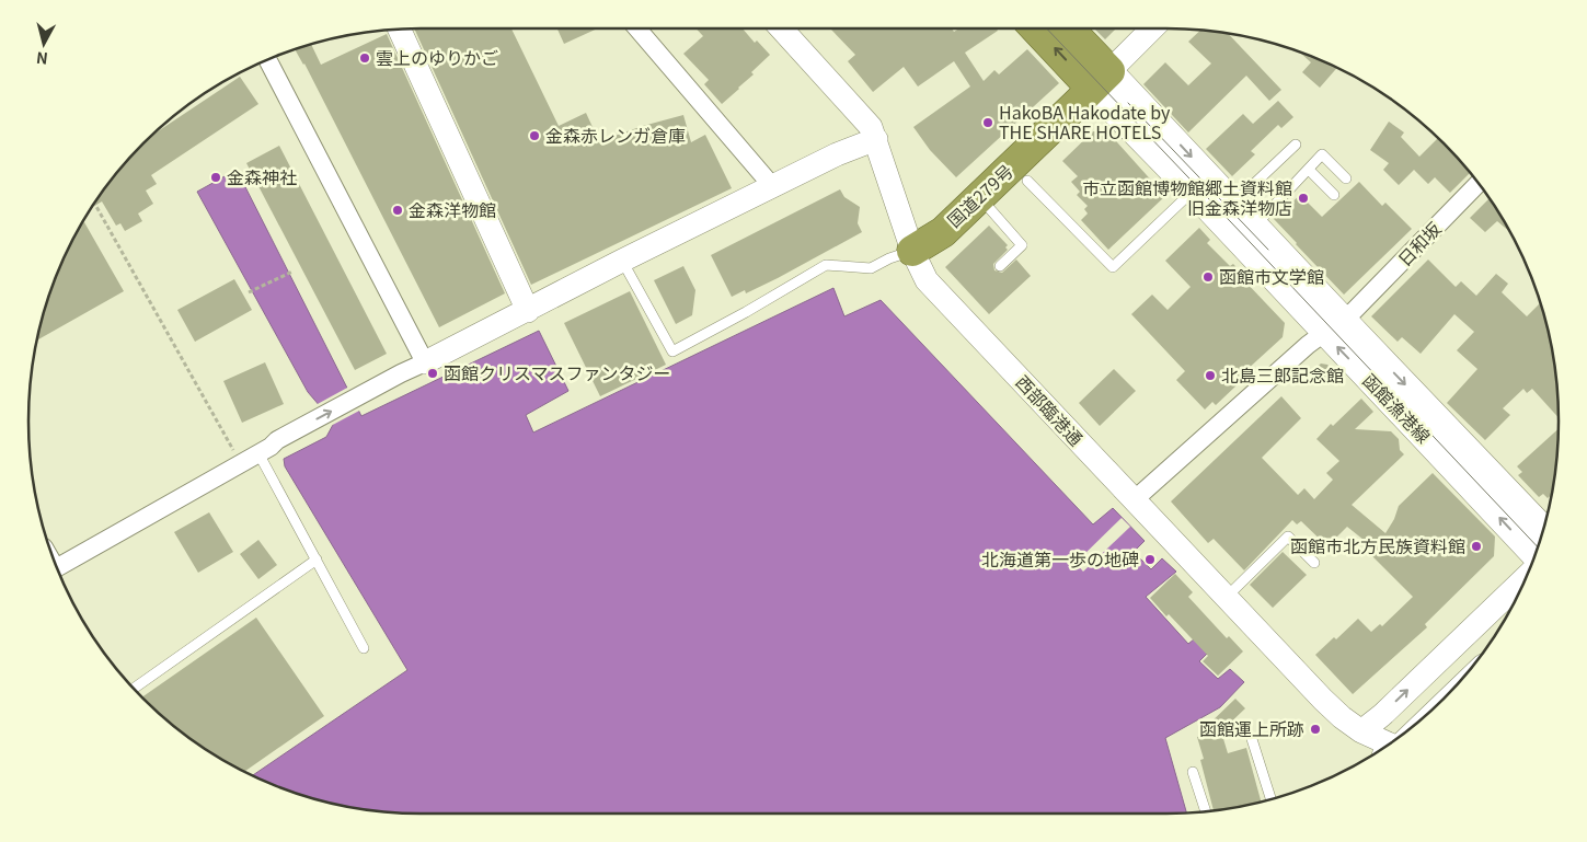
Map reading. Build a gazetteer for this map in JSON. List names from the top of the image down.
{
  "streets": {
    "highway": ["国道279号"],
    "main road": ["函館漁港線"],
    "street": ["日和坂", "西部臨港通"]
  },
  "crossings": [
    ["国道279号", "函館漁港線"],
    ["国道279号", "西部臨港通"],
    ["日和坂", "函館漁港線"],
    ["日和坂", "西部臨港通"]
  ],
  "places": [
    "雲上のゆりかご",
    "HakoBA Hakodate by THE SHARE HOTELS",
    "金森赤レンガ倉庫",
    "金森神社",
    "市立函館博物館郷土資料館 旧金森洋物店",
    "金森洋物館",
    "函館市文学館",
    "函館クリスマスファンタジー",
    "北島三郎記念館",
    "函館市北方民族資料館",
    "北海道第一歩の地碑",
    "函館運上所跡"
  ],
  "north": "bottom"
}
